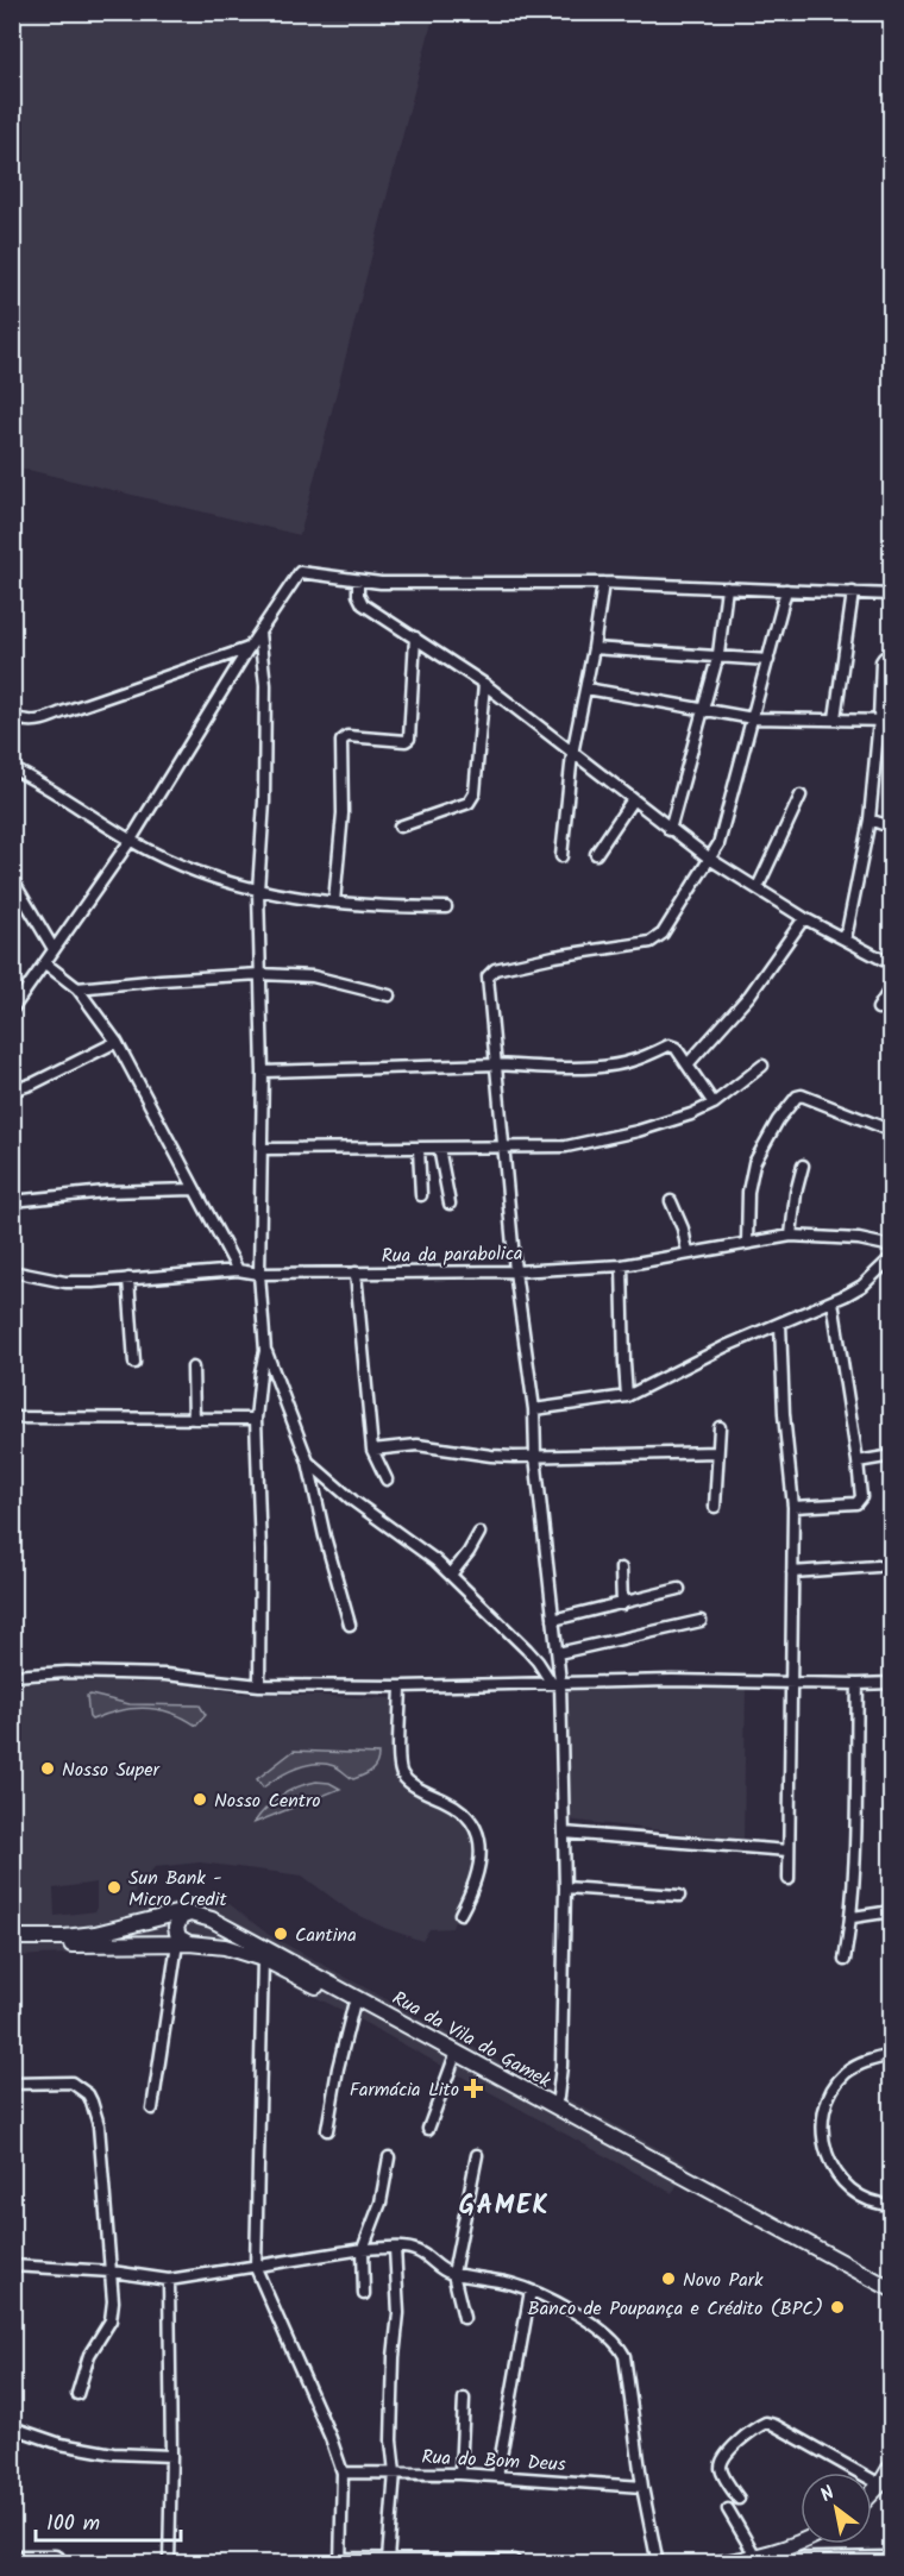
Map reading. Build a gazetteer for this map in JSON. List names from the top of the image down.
{
  "streets": {
    "main road": ["Rua da Vila do Gamek"],
    "street": ["Rua da parabolica", "Rua do Bom Deus"]
  },
  "districts": ["GAMEK"],
  "places": {
    "other": [
      "Nosso Super",
      "Nosso Centro",
      "Sun Bank - Micro Credit",
      "Cantina",
      "Novo Park",
      "Banco de Poupança e Crédito (BPC)"
    ],
    "health": ["Farmácia Lito"]
  },
  "scale_bar": "100 m",
  "north": "top left"
}
